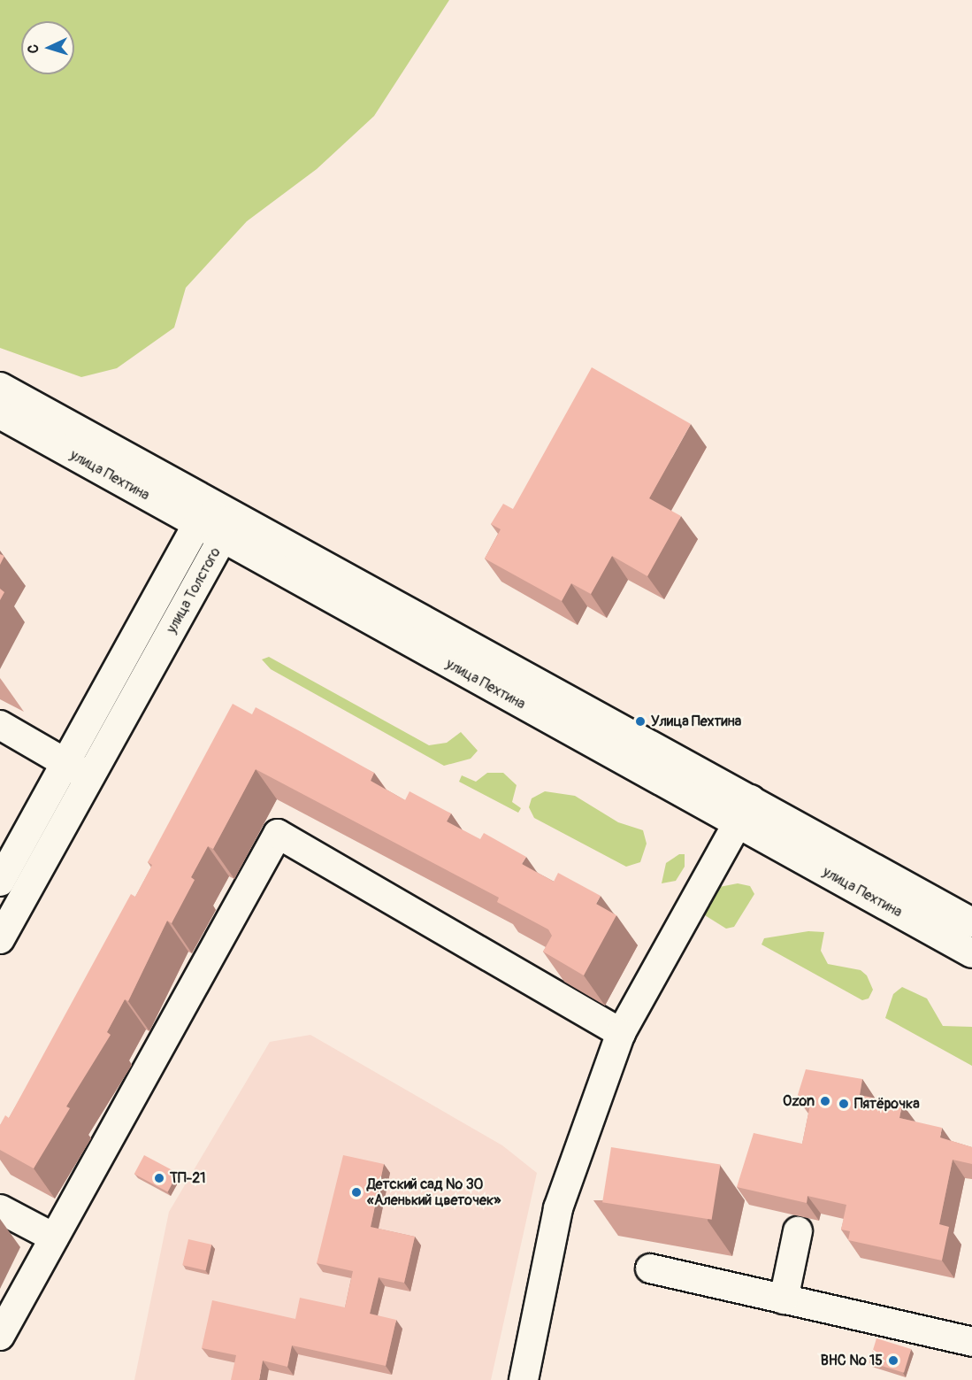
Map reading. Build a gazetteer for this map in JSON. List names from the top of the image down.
{
  "streets": {
    "street": ["улица Пехтина", "улица Толстого"]
  },
  "crossings": [
    ["улица Пехтина", "улица Толстого"]
  ],
  "places": [
    "Улица Пехтина",
    "Ozon",
    "Пятёрочка",
    "ТП-21",
    "Детский сад № 30 «Аленький цветочек»",
    "ВНС № 15"
  ],
  "north": "left"
}
